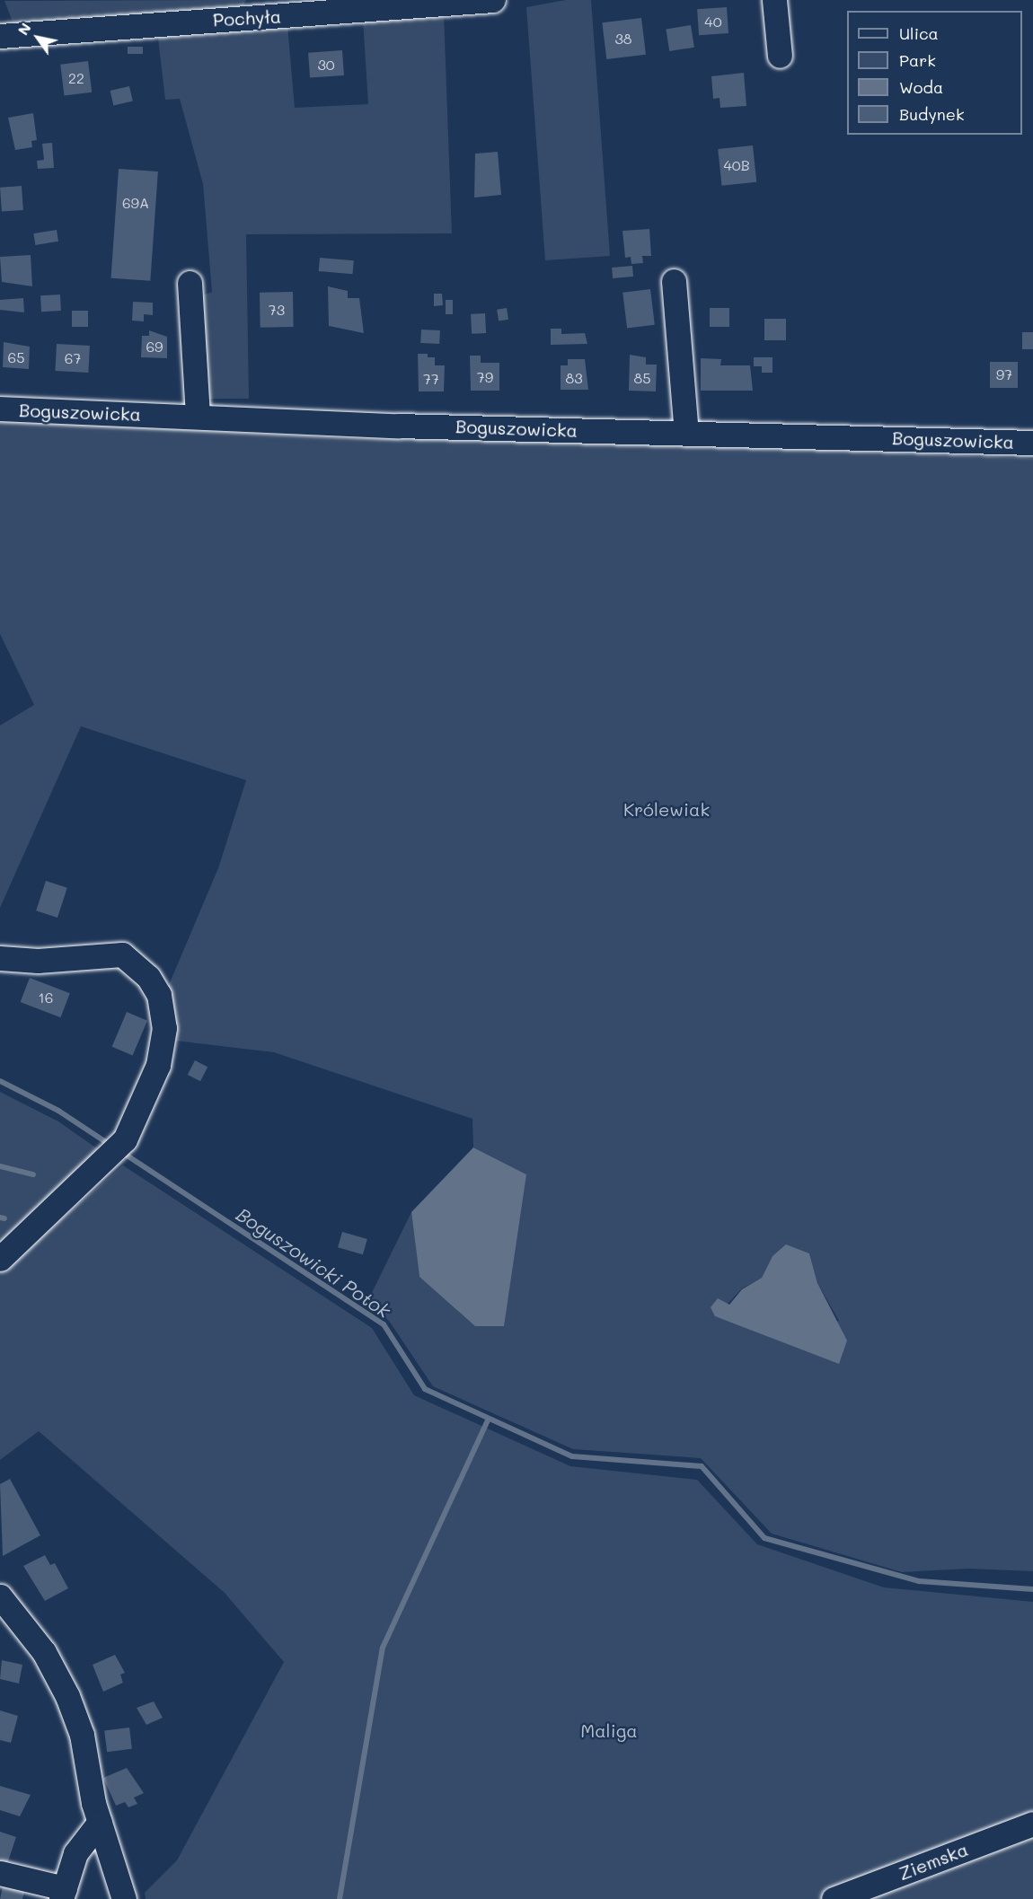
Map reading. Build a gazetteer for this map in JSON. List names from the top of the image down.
{
  "streets": {
    "street": ["Pochyła", "Boguszowicka", "Ziemska"]
  },
  "water": ["Boguszowicki Potok"],
  "parks": ["Królewiak", "Maliga"],
  "house_numbers": [
    "40",
    "38",
    "30",
    "22",
    "40B",
    "69A",
    "73",
    "69",
    "65",
    "67",
    "97",
    "79",
    "83",
    "85",
    "77",
    "16"
  ],
  "legend": [
    "Ulica",
    "Park",
    "Woda",
    "Budynek"
  ],
  "north": "top left"
}
